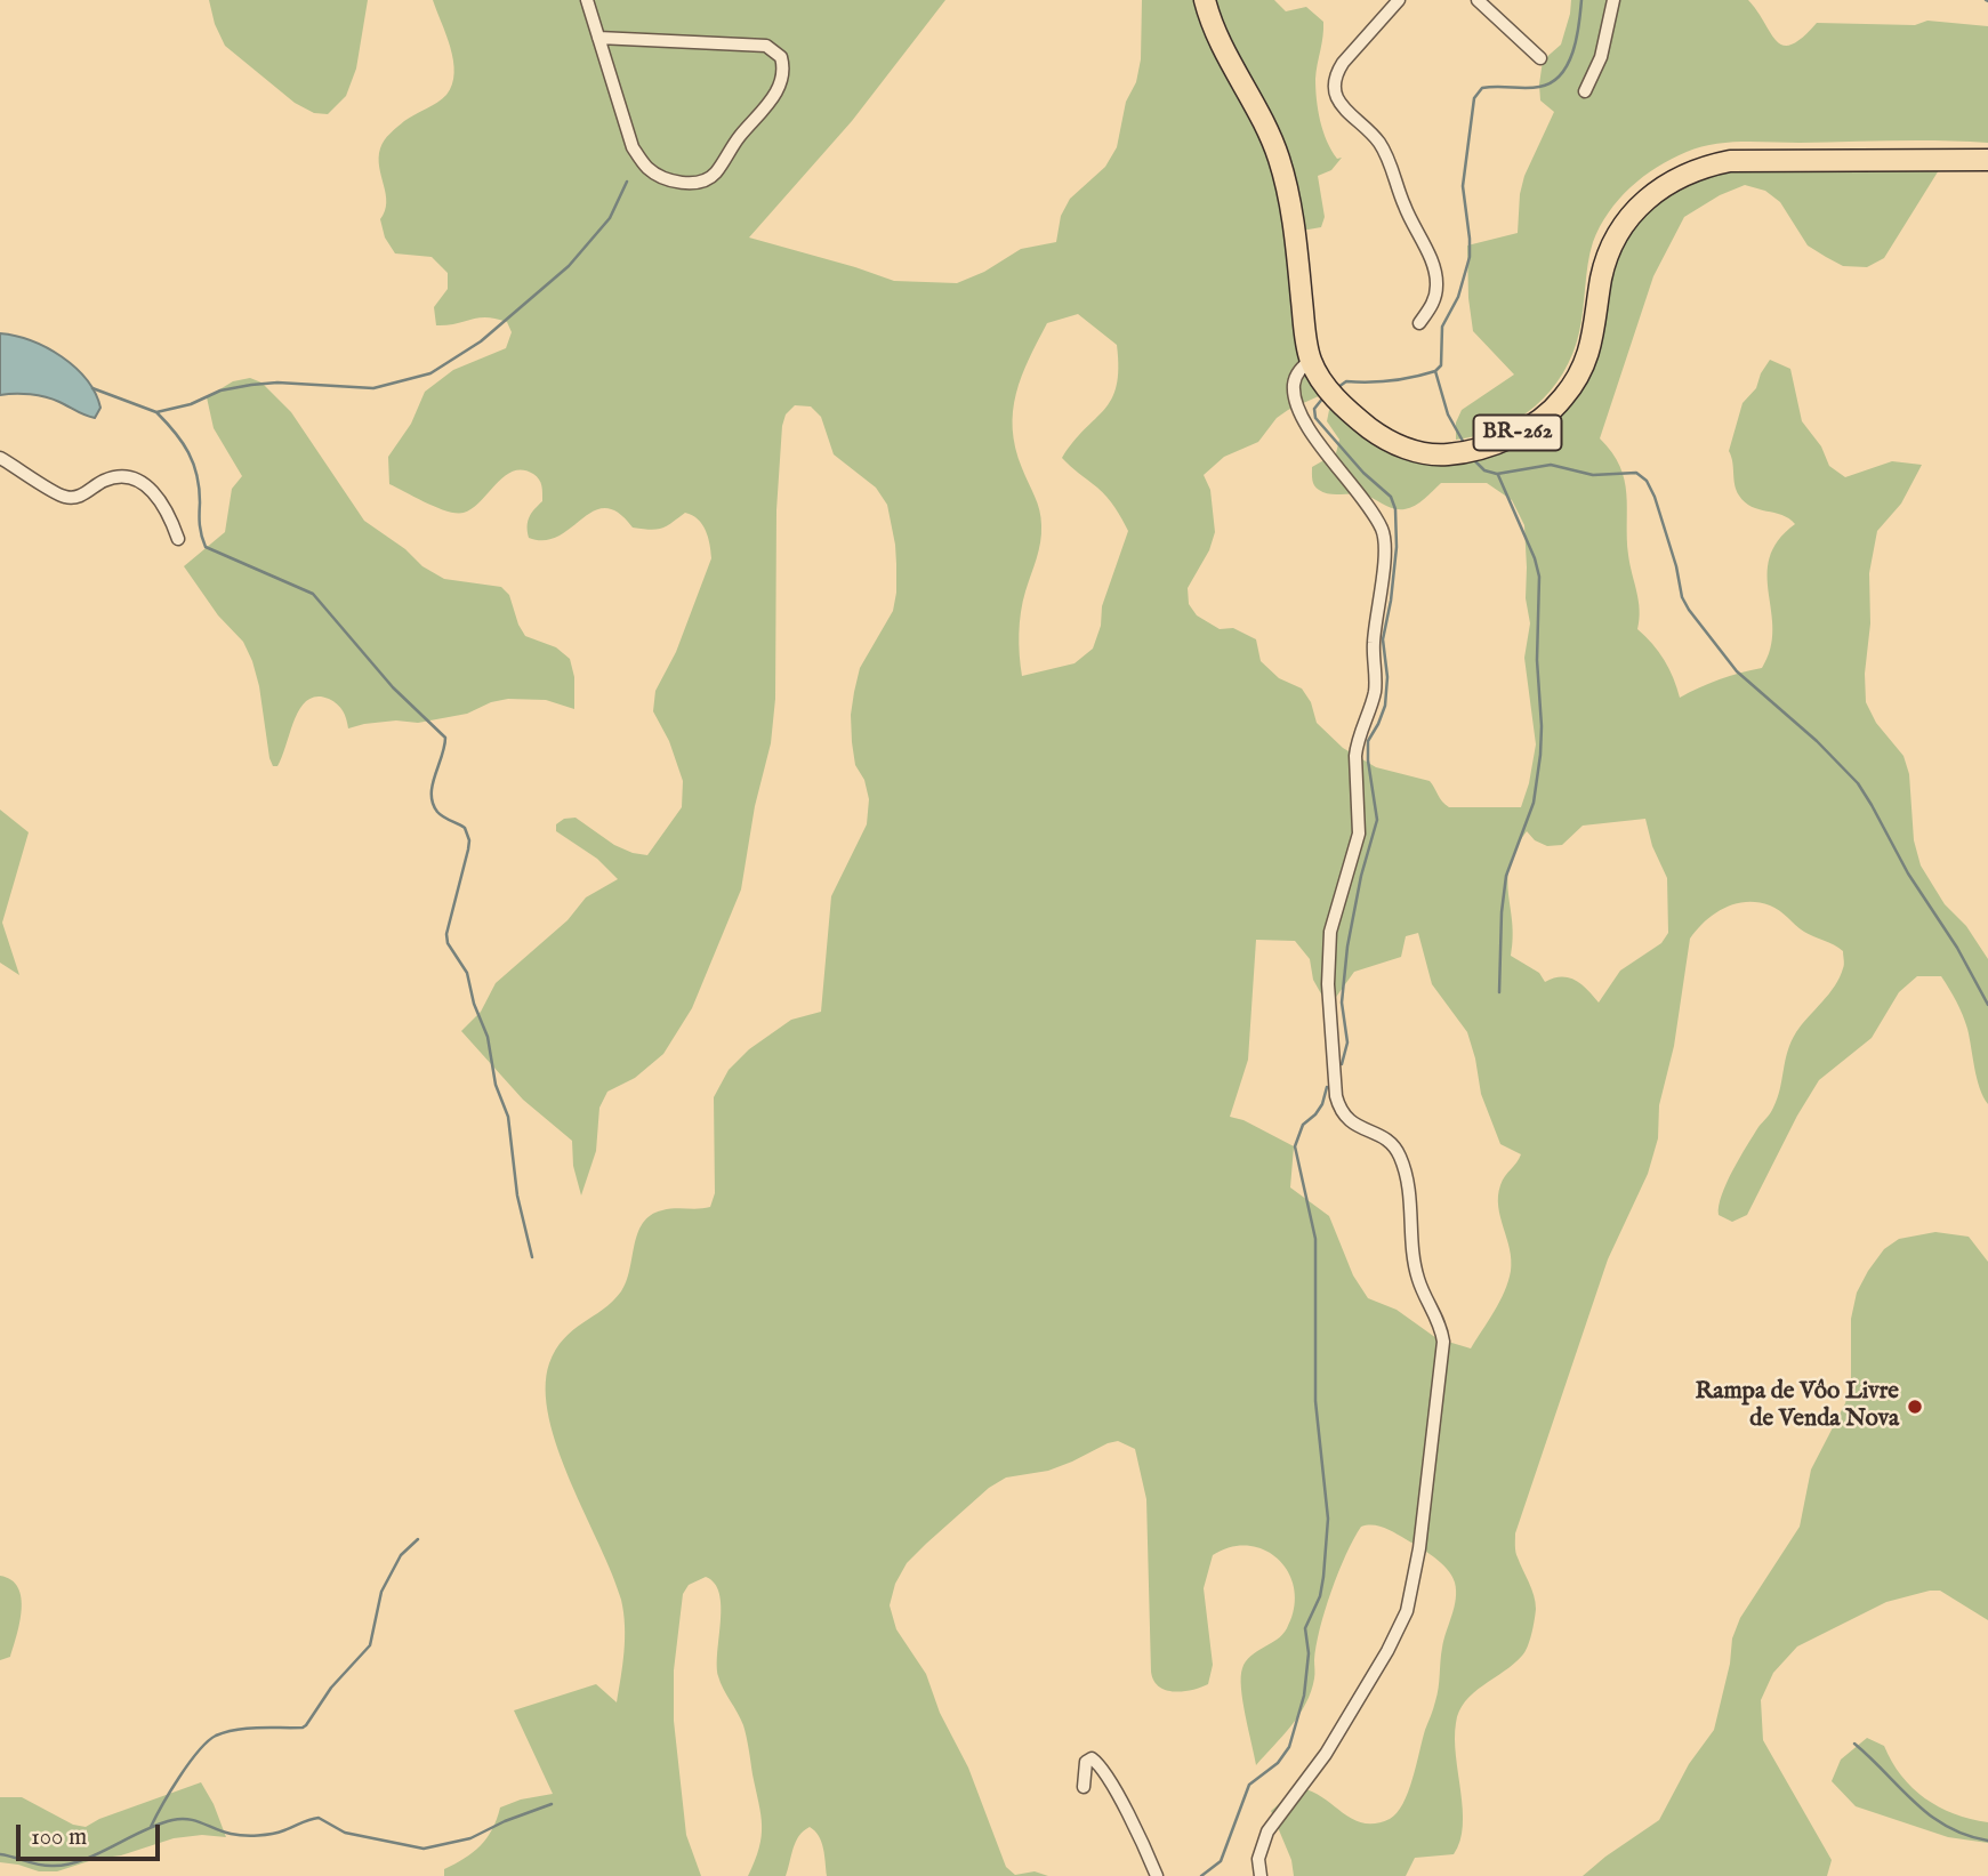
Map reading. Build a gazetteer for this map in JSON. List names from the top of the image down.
{
  "streets": {
    "highway": ["BR-262"]
  },
  "places": ["Rampa de Vôo Livre de Venda Nova"],
  "scale_bar": "100 m"
}
